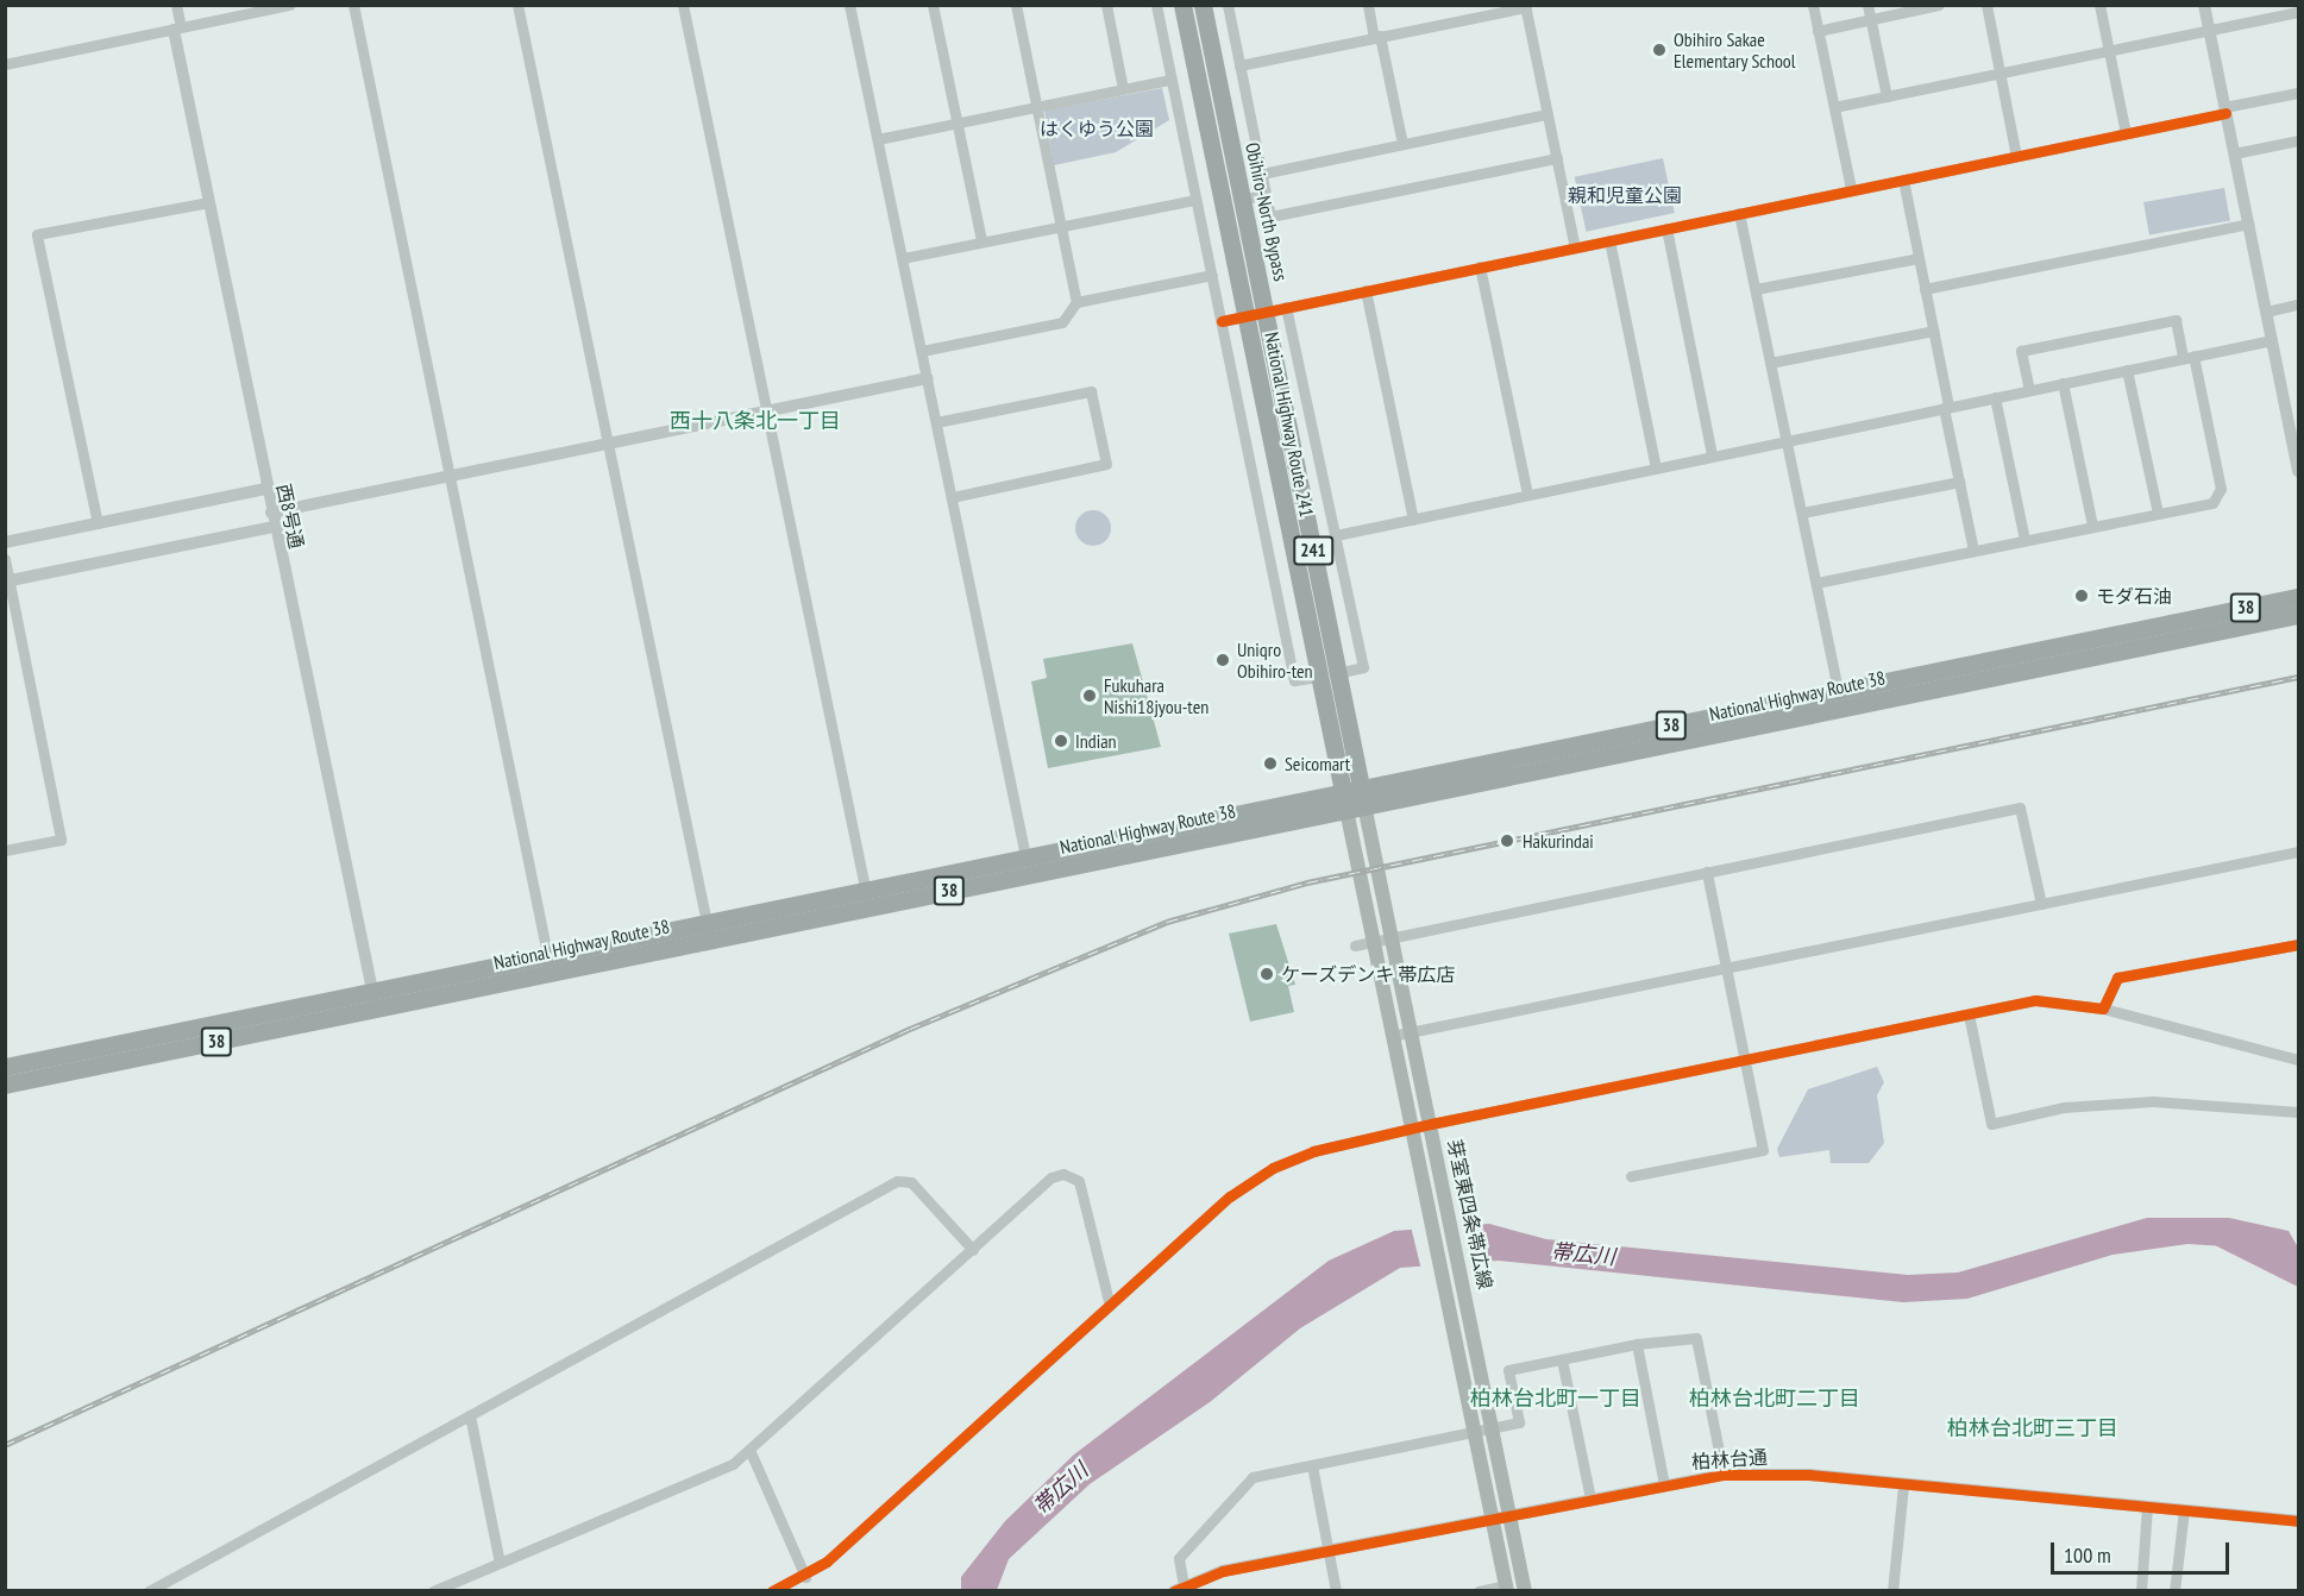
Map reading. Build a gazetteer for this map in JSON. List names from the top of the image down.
{
  "streets": {
    "highway": [
      "Obihiro-North Bypass",
      "National Highway Route 241",
      "241",
      "38",
      "National Highway Route 38"
    ],
    "main road": ["芽室東四条帯広線"],
    "street": ["西8号通", "柏林台通"]
  },
  "crossings": [
    ["Obihiro-North Bypass", "National Highway Route 38"],
    ["Obihiro-North Bypass", "芽室東四条帯広線"],
    ["National Highway Route 241", "National Highway Route 38"],
    ["National Highway Route 241", "芽室東四条帯広線"],
    ["西8号通", "National Highway Route 38"],
    ["National Highway Route 38", "芽室東四条帯広線"],
    ["芽室東四条帯広線", "柏林台通"]
  ],
  "districts": [
    "西十八条北一丁目",
    "柏林台北町一丁目",
    "柏林台北町二丁目",
    "柏林台北町三丁目"
  ],
  "water": ["帯広川"],
  "parks": ["はくゆう公園", "親和児童公園"],
  "places": [
    "Obihiro Sakae Elementary School",
    "モダ石油",
    "Uniqro Obihiro-ten",
    "Fukuhara Nishi18jyou-ten",
    "Indian",
    "Seicomart",
    "Hakurindai",
    "ケーズデンキ 帯広店"
  ],
  "scale_bar": "100 m"
}
